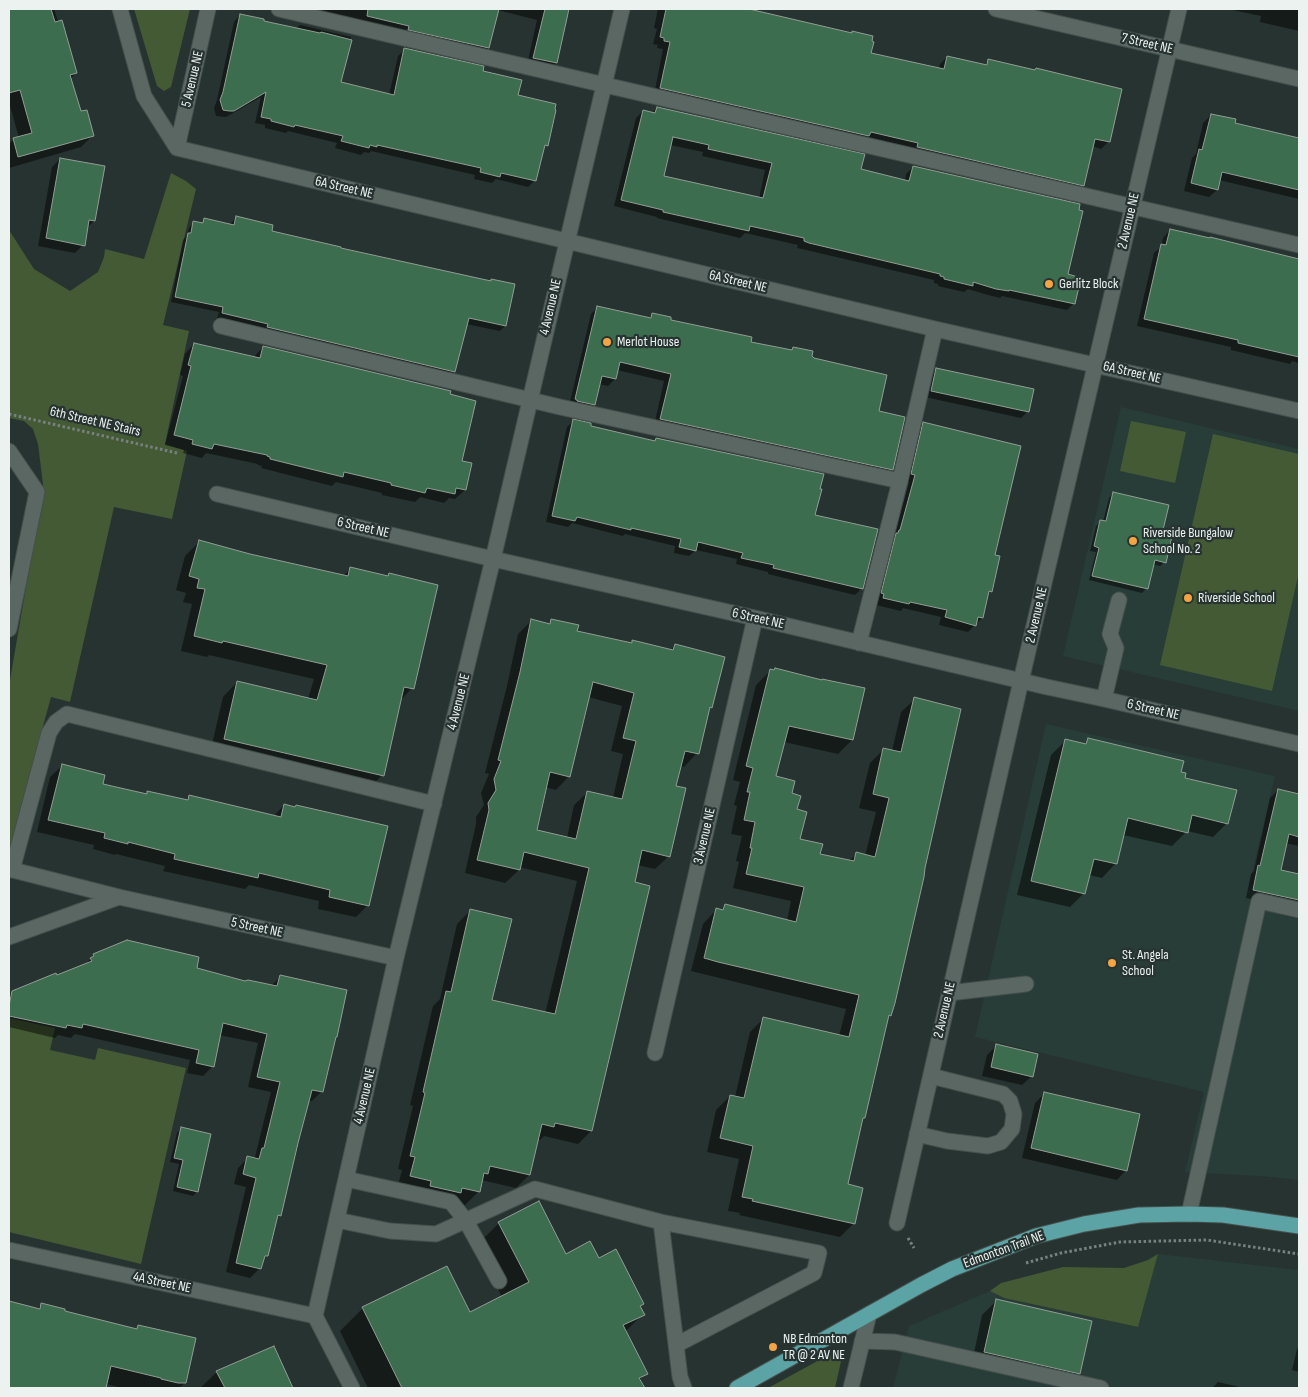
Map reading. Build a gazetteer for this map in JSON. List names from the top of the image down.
{
  "streets": {
    "main road": ["Edmonton Trail NE"],
    "street": [
      "7 Street NE",
      "5 Avenue NE",
      "6A Street NE",
      "2 Avenue NE",
      "4 Avenue NE",
      "6 Street NE",
      "3 Avenue NE",
      "5 Street NE",
      "4A Street NE"
    ],
    "path": ["6th Street NE Stairs"]
  },
  "crossings": [
    ["7 Street NE", "2 Avenue NE"],
    ["5 Avenue NE", "6A Street NE"],
    ["6A Street NE", "2 Avenue NE"],
    ["6A Street NE", "4 Avenue NE"],
    ["2 Avenue NE", "6 Street NE"],
    ["4 Avenue NE", "6 Street NE"],
    ["4 Avenue NE", "5 Street NE"],
    ["4 Avenue NE", "4A Street NE"],
    ["6 Street NE", "3 Avenue NE"]
  ],
  "places": [
    "Gerlitz Block",
    "Merlot House",
    "Riverside Bungalow School No. 2",
    "Riverside School",
    "St. Angela School",
    "NB Edmonton TR @ 2 AV NE"
  ]
}
